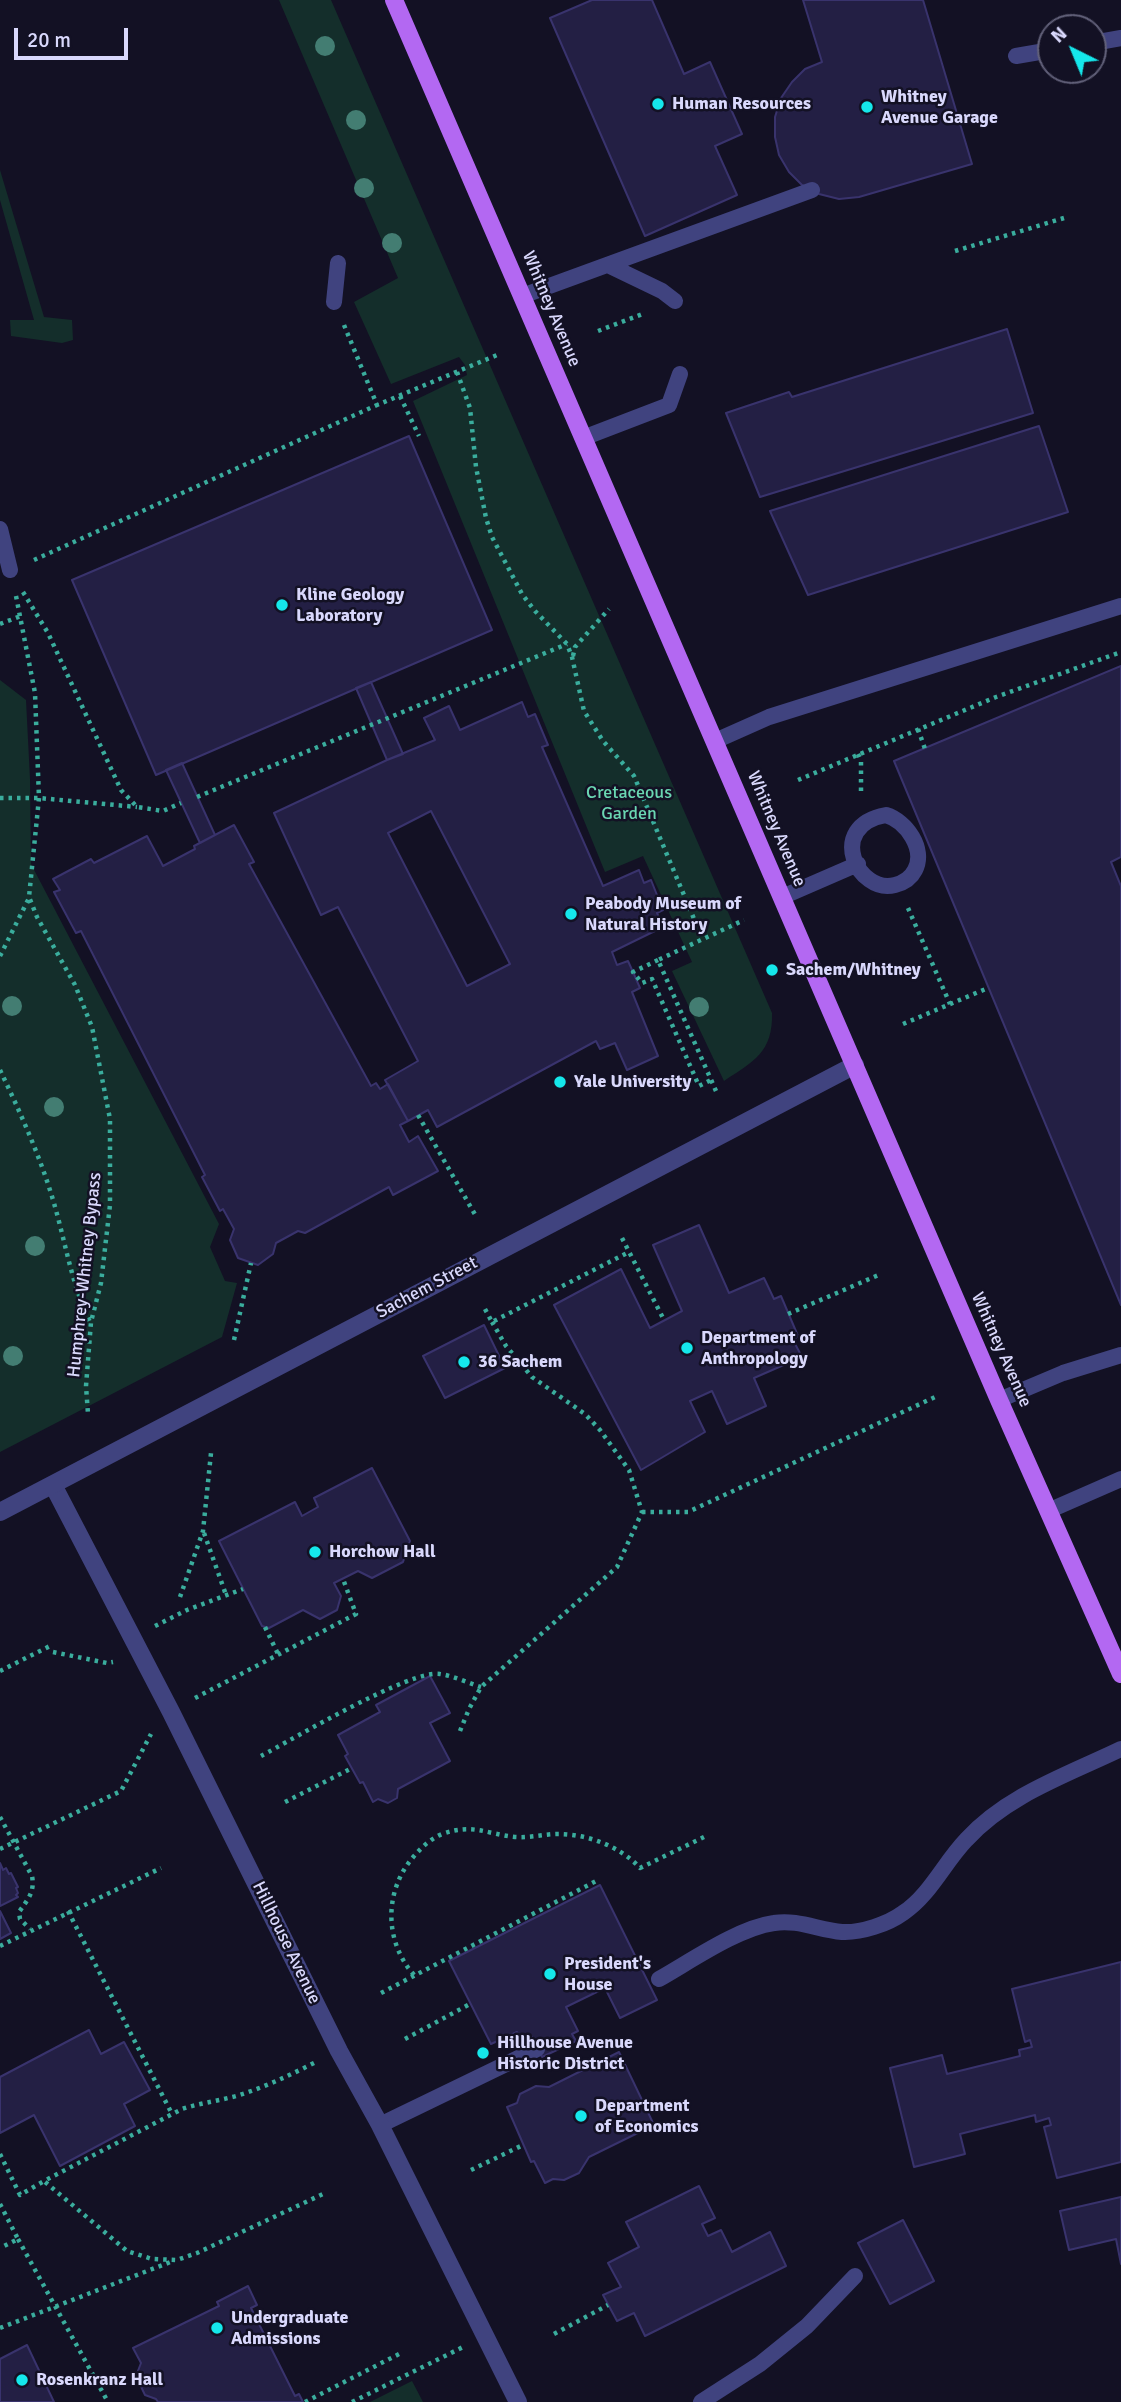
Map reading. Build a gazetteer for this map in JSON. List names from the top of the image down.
{
  "streets": {
    "main road": ["Whitney Avenue"],
    "street": ["Sachem Street", "Hillhouse Avenue"],
    "path": ["Humphrey-Whitney Bypass"]
  },
  "crossings": [
    ["Whitney Avenue", "Sachem Street"],
    ["Sachem Street", "Hillhouse Avenue"]
  ],
  "parks": ["Cretaceous Garden"],
  "places": [
    "Human Resources",
    "Whitney Avenue Garage",
    "Kline Geology Laboratory",
    "Peabody Museum of Natural History",
    "Sachem/Whitney",
    "Yale University",
    "Department of Anthropology",
    "36 Sachem",
    "Horchow Hall",
    "President's House",
    "Hillhouse Avenue Historic District",
    "Department of Economics",
    "Undergraduate Admissions",
    "Rosenkranz Hall"
  ],
  "scale_bar": "20 m",
  "north": "top left"
}
